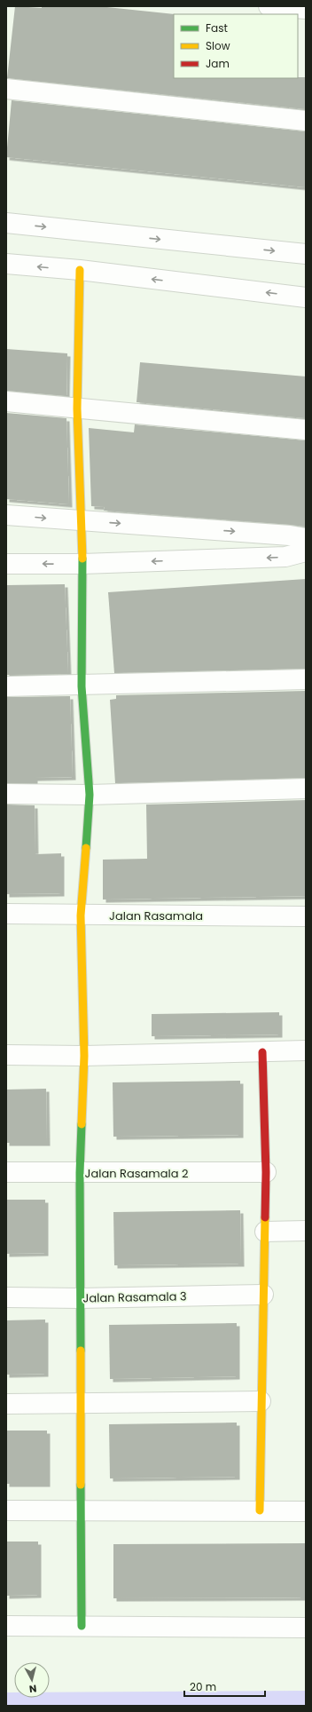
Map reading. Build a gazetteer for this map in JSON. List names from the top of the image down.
{
  "streets": {
    "street": ["Jalan Rasamala", "Jalan Rasamala 2", "Jalan Rasamala 3"]
  },
  "legend": ["Fast", "Slow", "Jam"],
  "scale_bar": "20 m",
  "north": "bottom"
}
